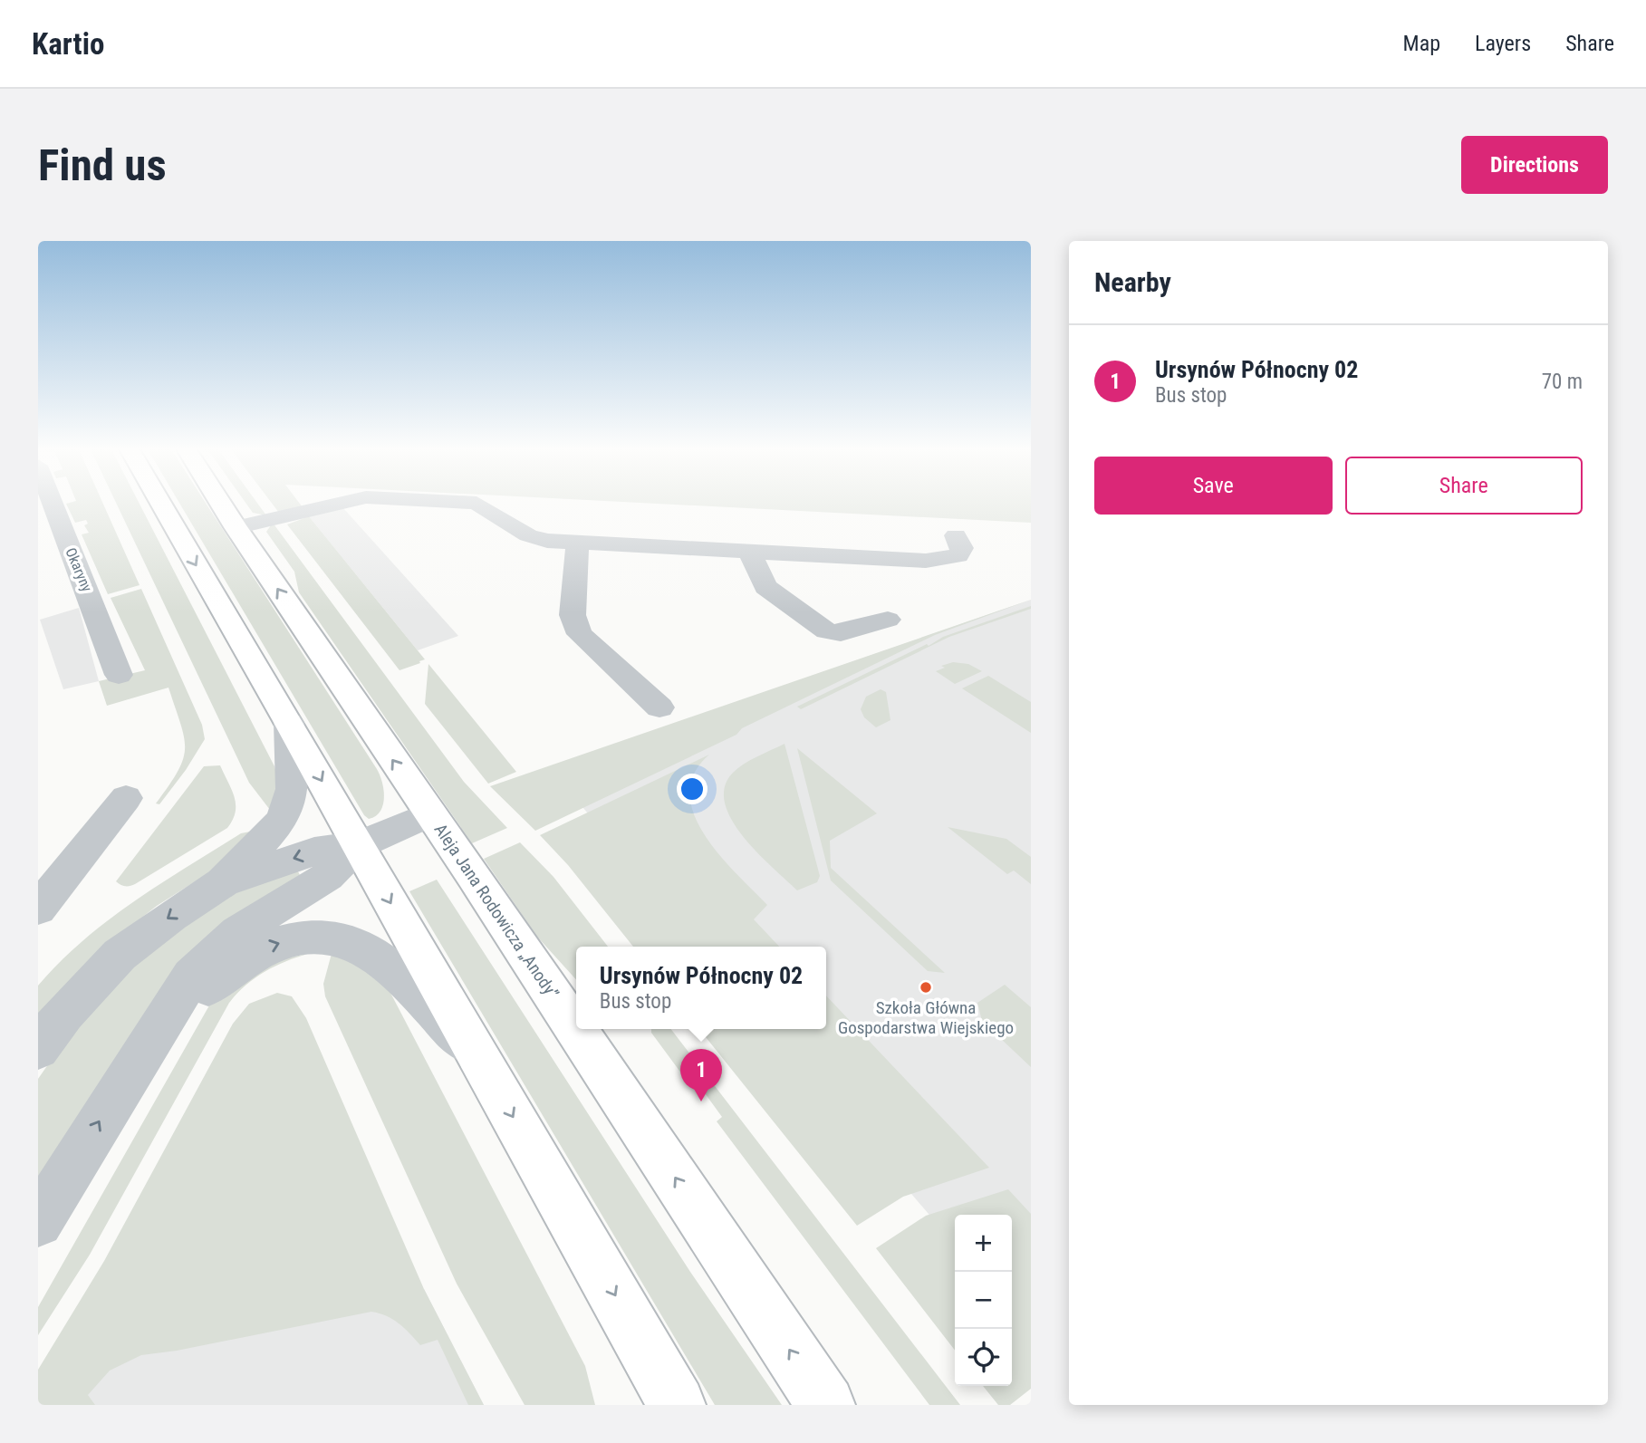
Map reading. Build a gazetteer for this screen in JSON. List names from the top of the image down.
{
  "streets": {
    "main road": ["Aleja Jana Rodowicza „Anody”"],
    "street": ["Okaryny"]
  },
  "places": ["Szkoła Główna Gospodarstwa Wiejskiego"],
  "page": {
    "header": "Kartio",
    "nav": ["Map", "Layers", "Share"],
    "buttons": [
      "Directions",
      ["Save", "Share"]
    ],
    "title": "Find us",
    "heading": "Nearby",
    "list": [
      {
        "mark": "1",
        "name": "Ursynów Północny 02",
        "note": "Bus stop",
        "value": "70 m"
      }
    ],
    "popup": ["Ursynów Północny 02", "Bus stop"],
    "pins": "1",
    "map_buttons": ["+", "−"]
  }
}
